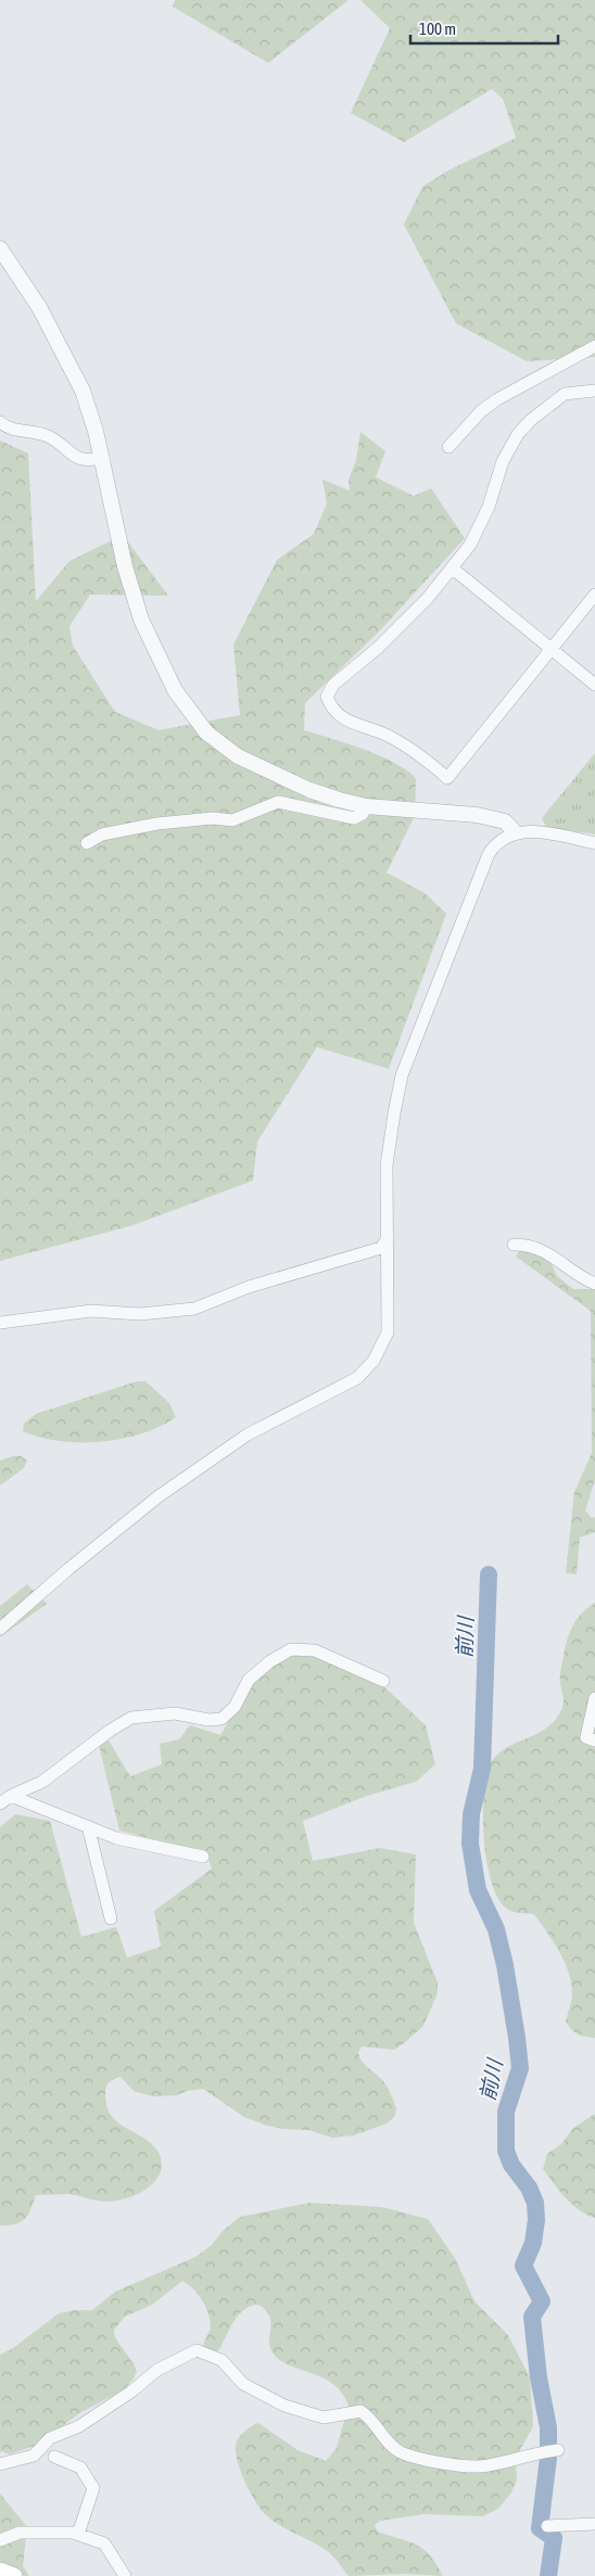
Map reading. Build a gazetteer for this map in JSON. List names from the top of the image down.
{
  "water": ["前川"],
  "scale_bar": "100 m"
}
